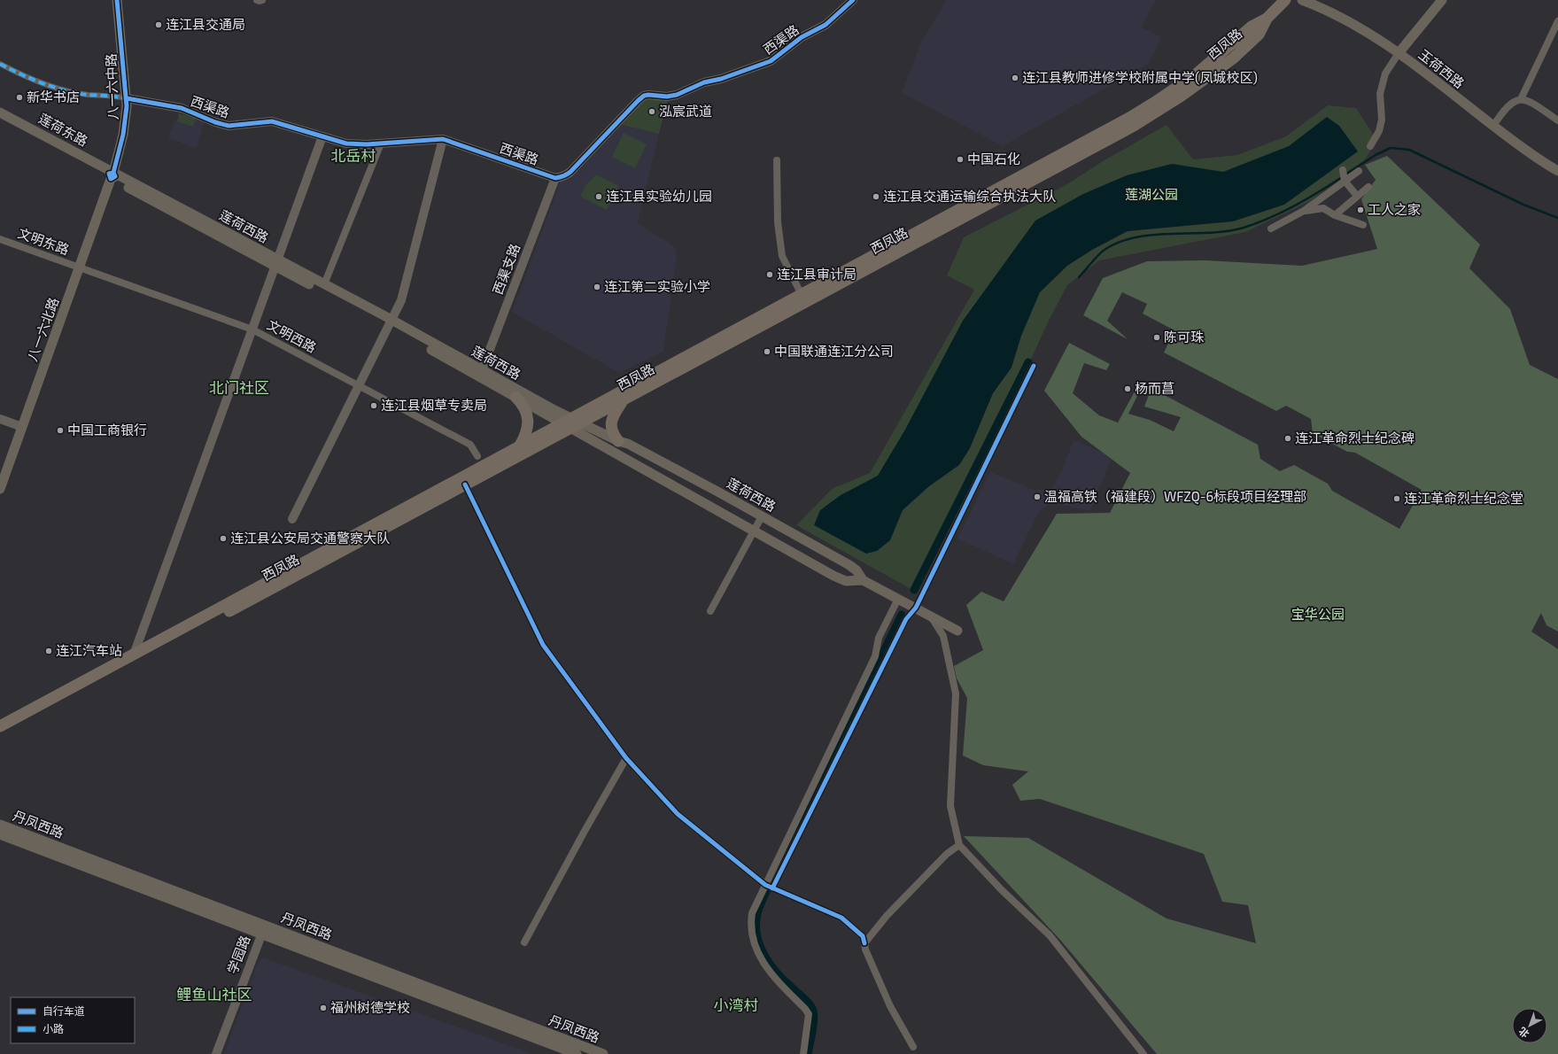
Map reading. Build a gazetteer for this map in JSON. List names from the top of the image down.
{
  "streets": {
    "main road": [
      "西凤路",
      "玉荷西路",
      "八一六中路",
      "莲荷东路",
      "莲荷西路",
      "八一六北路",
      "丹凤西路"
    ],
    "street": [
      "西渠路",
      "文明东路",
      "西渠支路",
      "文明西路",
      "学园路"
    ]
  },
  "crossings": [
    ["西渠路", "八一六中路"],
    ["西渠路", "西渠支路"],
    ["西凤路", "莲荷西路"],
    ["八一六中路", "莲荷东路"],
    ["八一六中路", "莲荷西路"],
    ["八一六中路", "八一六北路"],
    ["莲荷东路", "莲荷西路"],
    ["莲荷东路", "八一六北路"],
    ["莲荷西路", "西渠支路"],
    ["莲荷西路", "八一六北路"],
    ["文明东路", "八一六北路"],
    ["文明东路", "文明西路"],
    ["八一六北路", "文明西路"],
    ["丹凤西路", "学园路"]
  ],
  "districts": [
    "北岳村",
    "北门社区",
    "鲤鱼山社区",
    "小湾村"
  ],
  "parks": ["莲湖公园", "宝华公园"],
  "places": [
    "连江县交通局",
    "连江县教师进修学校附属中学(凤城校区)",
    "新华书店",
    "泓宸武道",
    "中国石化",
    "连江县实验幼儿园",
    "连江县交通运输综合执法大队",
    "工人之家",
    "连江县审计局",
    "连江第二实验小学",
    "陈可珠",
    "中国联通连江分公司",
    "杨而菖",
    "连江县烟草专卖局",
    "中国工商银行",
    "连江革命烈士纪念碑",
    "温福高铁（福建段）WFZQ-6标段项目经理部",
    "连江革命烈士纪念堂",
    "连江县公安局交通警察大队",
    "连江汽车站",
    "福州树德学校"
  ],
  "legend": ["自行车道", "小路"],
  "north": "bottom left"
}
